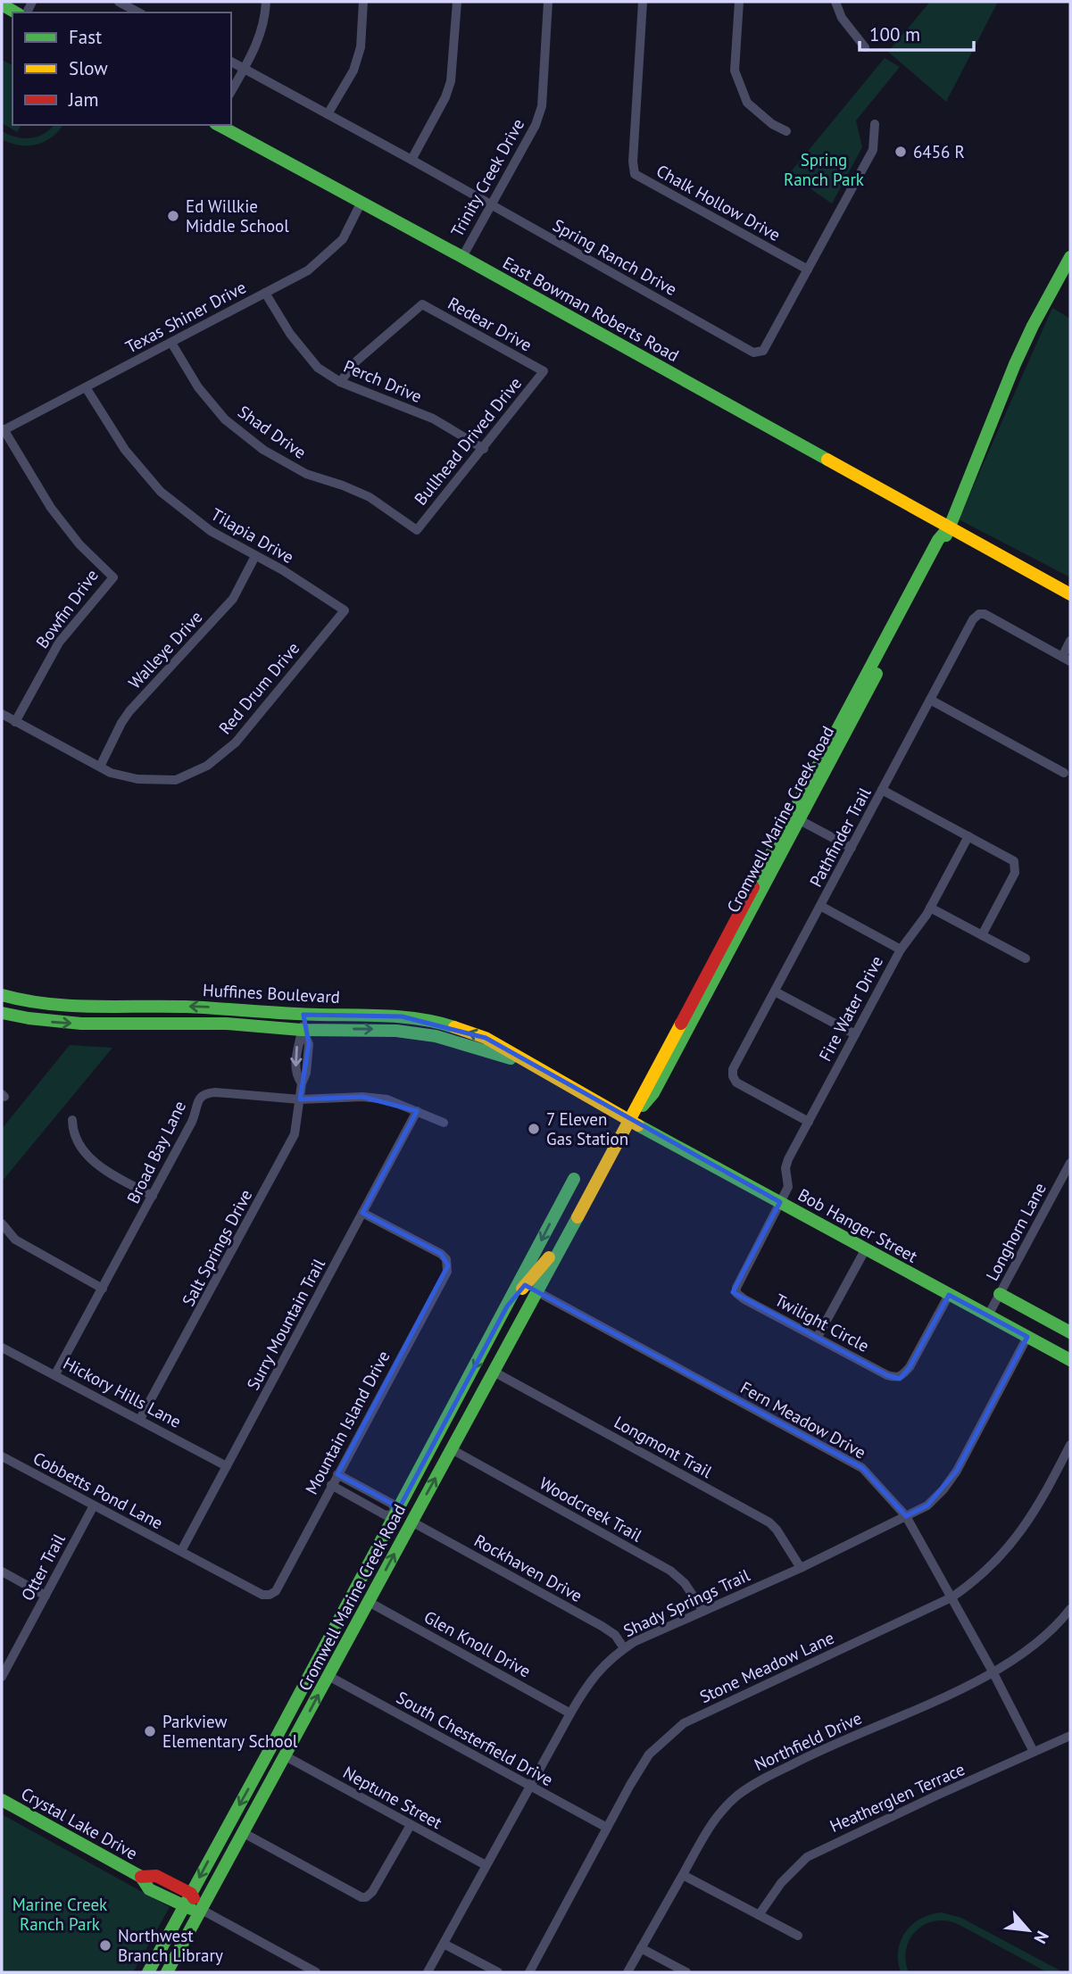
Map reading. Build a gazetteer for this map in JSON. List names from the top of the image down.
{
  "streets": {
    "main road": [
      "East Bowman Roberts Road",
      "Cromwell Marine Creek Road",
      "Huffines Boulevard",
      "Bob Hanger Street",
      "Crystal Lake Drive"
    ],
    "street": [
      "Trinity Creek Drive",
      "Chalk Hollow Drive",
      "Spring Ranch Drive",
      "Texas Shiner Drive",
      "Redear Drive",
      "Perch Drive",
      "Shad Drive",
      "Bullhead Drived Drive",
      "Tilapia Drive",
      "Bowfin Drive",
      "Walleye Drive",
      "Red Drum Drive",
      "Pathfinder Trail",
      "Fire Water Drive",
      "Broad Bay Lane",
      "Longhorn Lane",
      "Salt Springs Drive",
      "Twilight Circle",
      "Surry Mountain Trail",
      "Hickory Hills Lane",
      "Fern Meadow Drive",
      "Mountain Island Drive",
      "Longmont Trail",
      "Cobbetts Pond Lane",
      "Woodcreek Trail",
      "Otter Trail",
      "Rockhaven Drive",
      "Shady Springs Trail",
      "Glen Knoll Drive",
      "Stone Meadow Lane",
      "South Chesterfield Drive",
      "Northfield Drive",
      "Neptune Street",
      "Heatherglen Terrace"
    ]
  },
  "crossings": [
    ["Trinity Creek Drive", "Spring Ranch Drive"],
    ["Trinity Creek Drive", "East Bowman Roberts Road"],
    ["Chalk Hollow Drive", "Spring Ranch Drive"],
    ["East Bowman Roberts Road", "Texas Shiner Drive"],
    ["East Bowman Roberts Road", "Cromwell Marine Creek Road"],
    ["Texas Shiner Drive", "Perch Drive"],
    ["Texas Shiner Drive", "Shad Drive"],
    ["Texas Shiner Drive", "Tilapia Drive"],
    ["Texas Shiner Drive", "Bowfin Drive"],
    ["Redear Drive", "Perch Drive"],
    ["Redear Drive", "Bullhead Drived Drive"],
    ["Perch Drive", "Bullhead Drived Drive"],
    ["Shad Drive", "Bullhead Drived Drive"],
    ["Tilapia Drive", "Walleye Drive"],
    ["Tilapia Drive", "Red Drum Drive"],
    ["Bowfin Drive", "Red Drum Drive"],
    ["Walleye Drive", "Red Drum Drive"],
    ["Cromwell Marine Creek Road", "Huffines Boulevard"],
    ["Cromwell Marine Creek Road", "Bob Hanger Street"],
    ["Cromwell Marine Creek Road", "Fern Meadow Drive"],
    ["Cromwell Marine Creek Road", "Longmont Trail"],
    ["Cromwell Marine Creek Road", "Woodcreek Trail"],
    ["Cromwell Marine Creek Road", "Rockhaven Drive"],
    ["Cromwell Marine Creek Road", "Glen Knoll Drive"],
    ["Cromwell Marine Creek Road", "South Chesterfield Drive"],
    ["Cromwell Marine Creek Road", "Neptune Street"],
    ["Cromwell Marine Creek Road", "Crystal Lake Drive"],
    ["Pathfinder Trail", "Fire Water Drive"],
    ["Huffines Boulevard", "Bob Hanger Street"],
    ["Huffines Boulevard", "Salt Springs Drive"],
    ["Fire Water Drive", "Bob Hanger Street"],
    ["Fire Water Drive", "Twilight Circle"],
    ["Broad Bay Lane", "Salt Springs Drive"],
    ["Broad Bay Lane", "Surry Mountain Trail"],
    ["Broad Bay Lane", "Hickory Hills Lane"],
    ["Bob Hanger Street", "Longhorn Lane"],
    ["Bob Hanger Street", "Twilight Circle"],
    ["Bob Hanger Street", "Shady Springs Trail"],
    ["Salt Springs Drive", "Hickory Hills Lane"],
    ["Surry Mountain Trail", "Hickory Hills Lane"],
    ["Surry Mountain Trail", "Mountain Island Drive"],
    ["Surry Mountain Trail", "Cobbetts Pond Lane"],
    ["Fern Meadow Drive", "Shady Springs Trail"],
    ["Fern Meadow Drive", "Stone Meadow Lane"],
    ["Fern Meadow Drive", "Northfield Drive"],
    ["Fern Meadow Drive", "Heatherglen Terrace"],
    ["Mountain Island Drive", "Cobbetts Pond Lane"],
    ["Longmont Trail", "Shady Springs Trail"],
    ["Cobbetts Pond Lane", "Otter Trail"],
    ["Woodcreek Trail", "Shady Springs Trail"],
    ["Rockhaven Drive", "Shady Springs Trail"],
    ["Shady Springs Trail", "Glen Knoll Drive"],
    ["Shady Springs Trail", "South Chesterfield Drive"],
    ["Shady Springs Trail", "Neptune Street"],
    ["Stone Meadow Lane", "South Chesterfield Drive"]
  ],
  "parks": ["Spring Ranch Park", "Marine Creek Ranch Park"],
  "places": [
    "6456 R",
    "Ed Willkie Middle School",
    "7 Eleven Gas Station",
    "Parkview Elementary School",
    "Northwest Branch Library"
  ],
  "legend": ["Fast", "Slow", "Jam"],
  "scale_bar": "100 m",
  "north": "bottom right"
}
